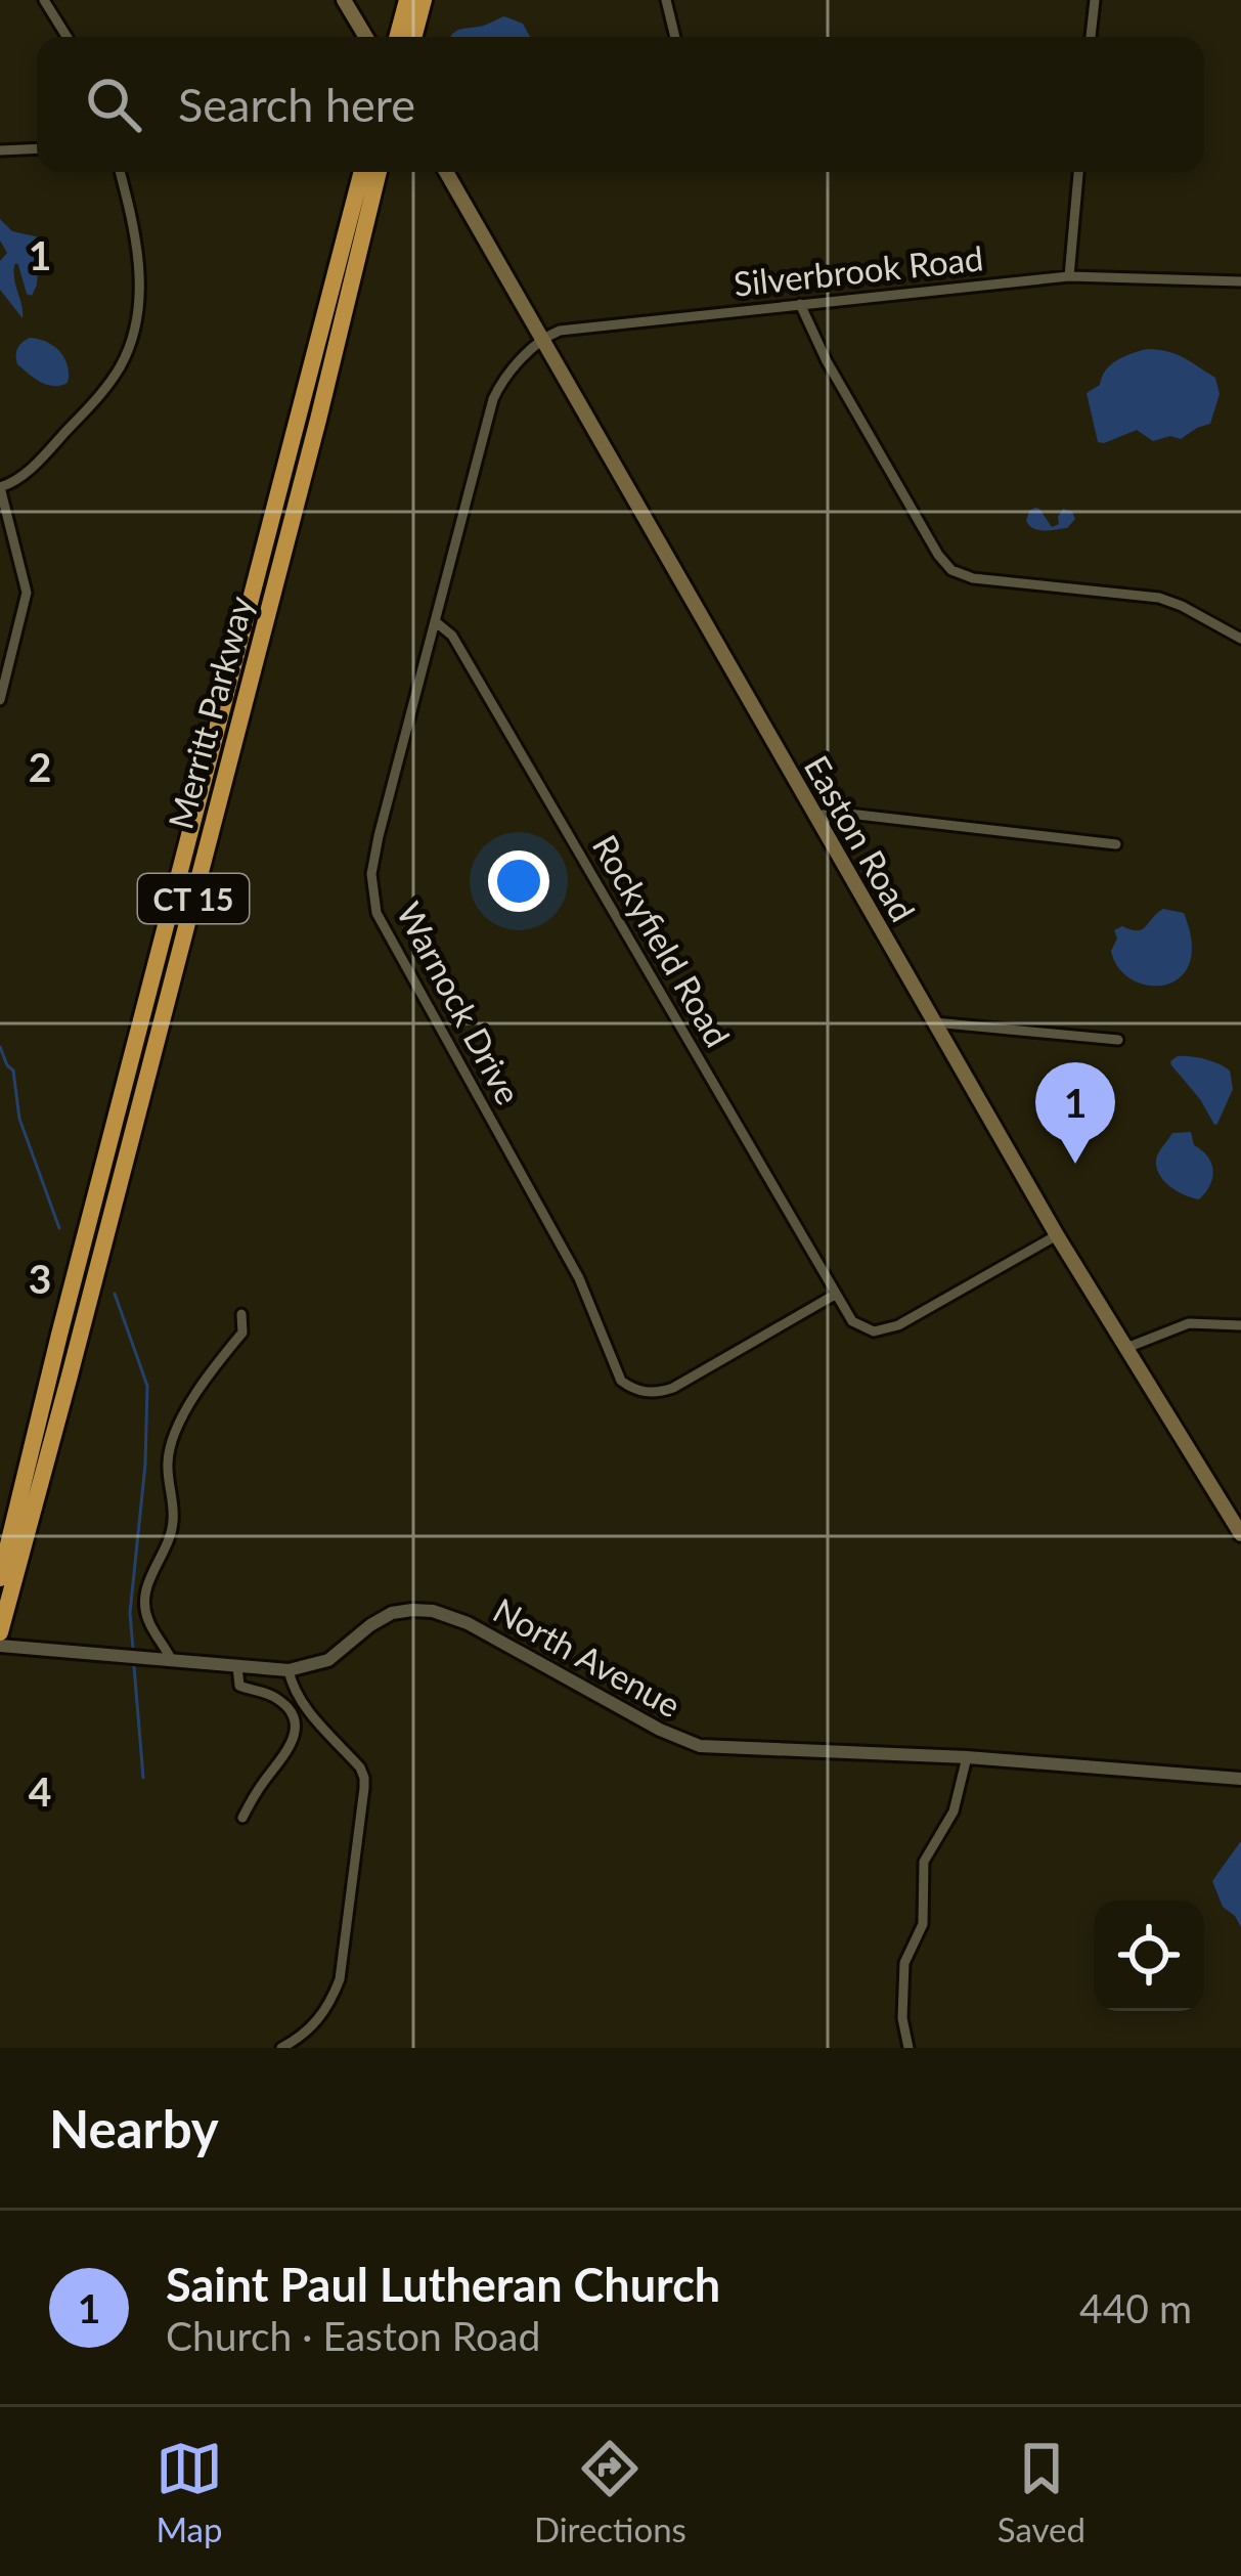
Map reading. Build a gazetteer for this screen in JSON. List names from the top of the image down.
{
  "streets": {
    "highway": ["Merritt Parkway", "CT 15"],
    "main road": ["Easton Road"],
    "street": [
      "Silverbrook Road",
      "Rockyfield Road",
      "Warnock Drive",
      "North Avenue"
    ]
  },
  "crossings": [
    ["Silverbrook Road", "Easton Road"],
    ["Silverbrook Road", "Warnock Drive"],
    ["Easton Road", "Warnock Drive"],
    ["Rockyfield Road", "Warnock Drive"]
  ],
  "page": {
    "search": "Search here",
    "pins": "1",
    "heading": "Nearby",
    "list": [
      {
        "mark": "1",
        "name": "Saint Paul Lutheran Church",
        "note": "Church · Easton Road",
        "value": "440 m"
      }
    ],
    "nav": ["Map", "Directions", "Saved"]
  },
  "grid": {
    "rows": [
      "1",
      "2",
      "3",
      "4"
    ]
  }
}
